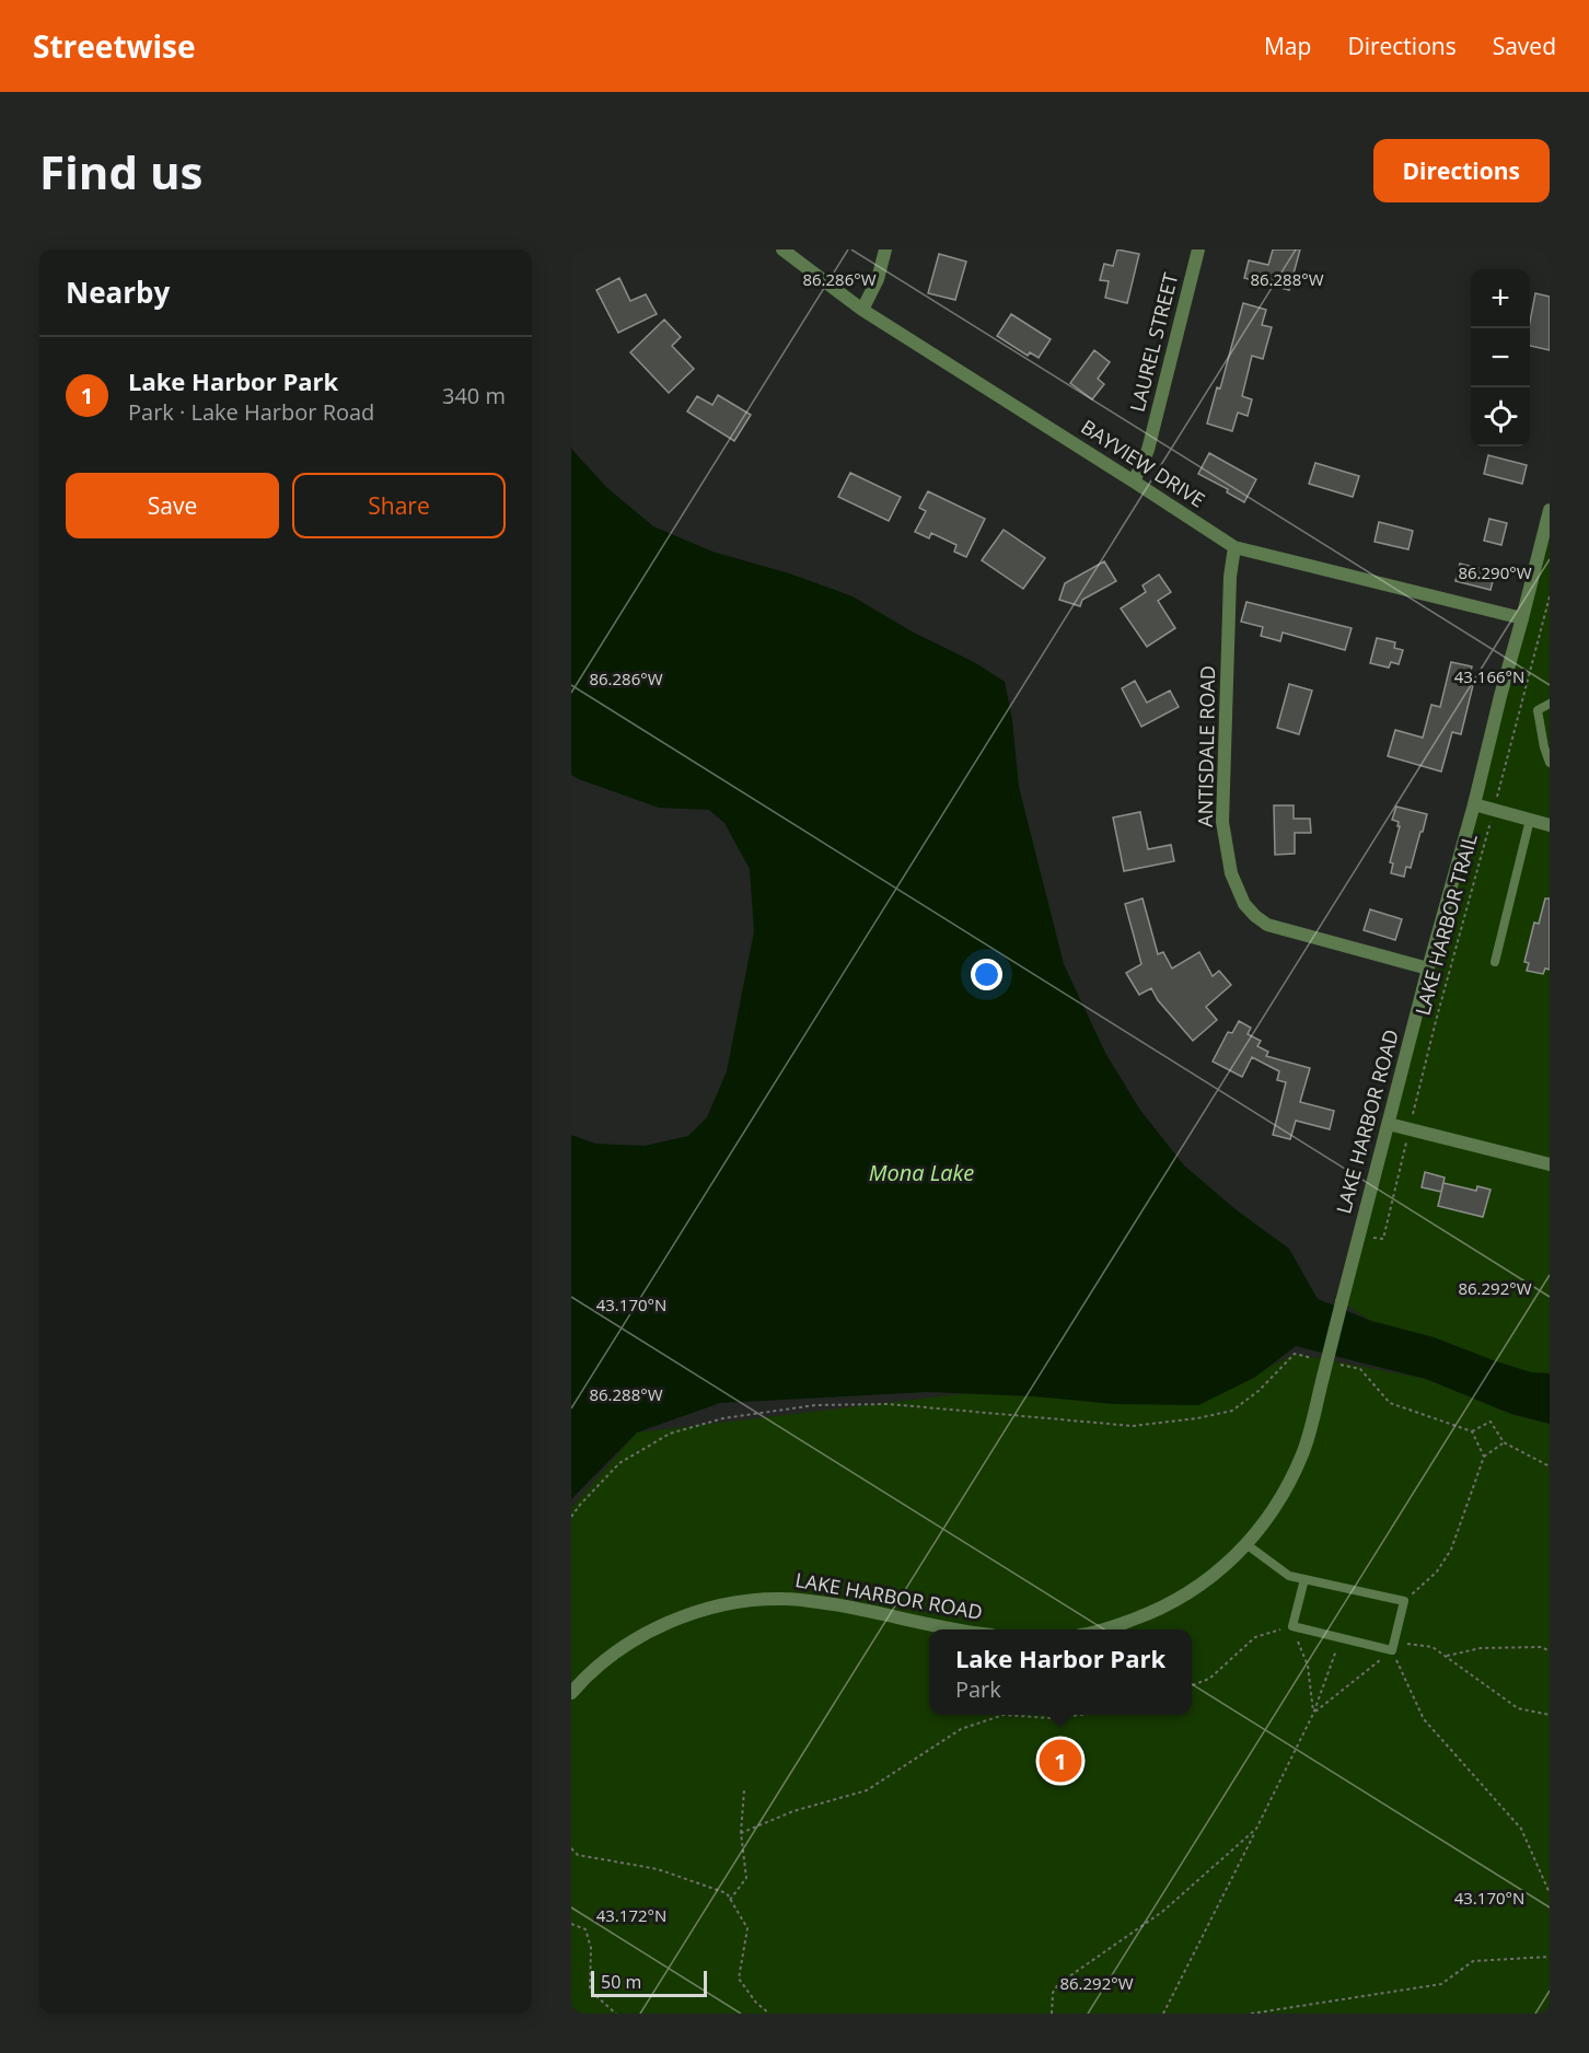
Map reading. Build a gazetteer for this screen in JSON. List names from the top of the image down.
{
  "streets": {
    "street": [
      "LAUREL STREET",
      "BAYVIEW DRIVE",
      "ANTISDALE ROAD",
      "LAKE HARBOR ROAD"
    ],
    "path": ["LAKE HARBOR TRAIL"]
  },
  "crossings": [
    ["LAUREL STREET", "BAYVIEW DRIVE"],
    ["BAYVIEW DRIVE", "ANTISDALE ROAD"],
    ["BAYVIEW DRIVE", "LAKE HARBOR ROAD"],
    ["ANTISDALE ROAD", "LAKE HARBOR ROAD"],
    ["LAKE HARBOR TRAIL", "LAKE HARBOR ROAD"]
  ],
  "water": ["Mona Lake"],
  "scale_bar": "50 m",
  "page": {
    "header": "Streetwise",
    "nav": ["Map", "Directions", "Saved"],
    "buttons": [
      "Directions",
      ["Save", "Share"]
    ],
    "title": "Find us",
    "heading": "Nearby",
    "map_buttons": ["+", "−"],
    "list": [
      {
        "mark": "1",
        "name": "Lake Harbor Park",
        "note": "Park · Lake Harbor Road",
        "value": "340 m"
      }
    ],
    "popup": ["Lake Harbor Park", "Park"],
    "pins": "1",
    "scale": "50 m"
  },
  "coordinates": [
    "86.286°W",
    "86.288°W",
    "86.290°W",
    "43.166°N",
    "86.292°W",
    "43.170°N",
    "43.172°N"
  ]
}
